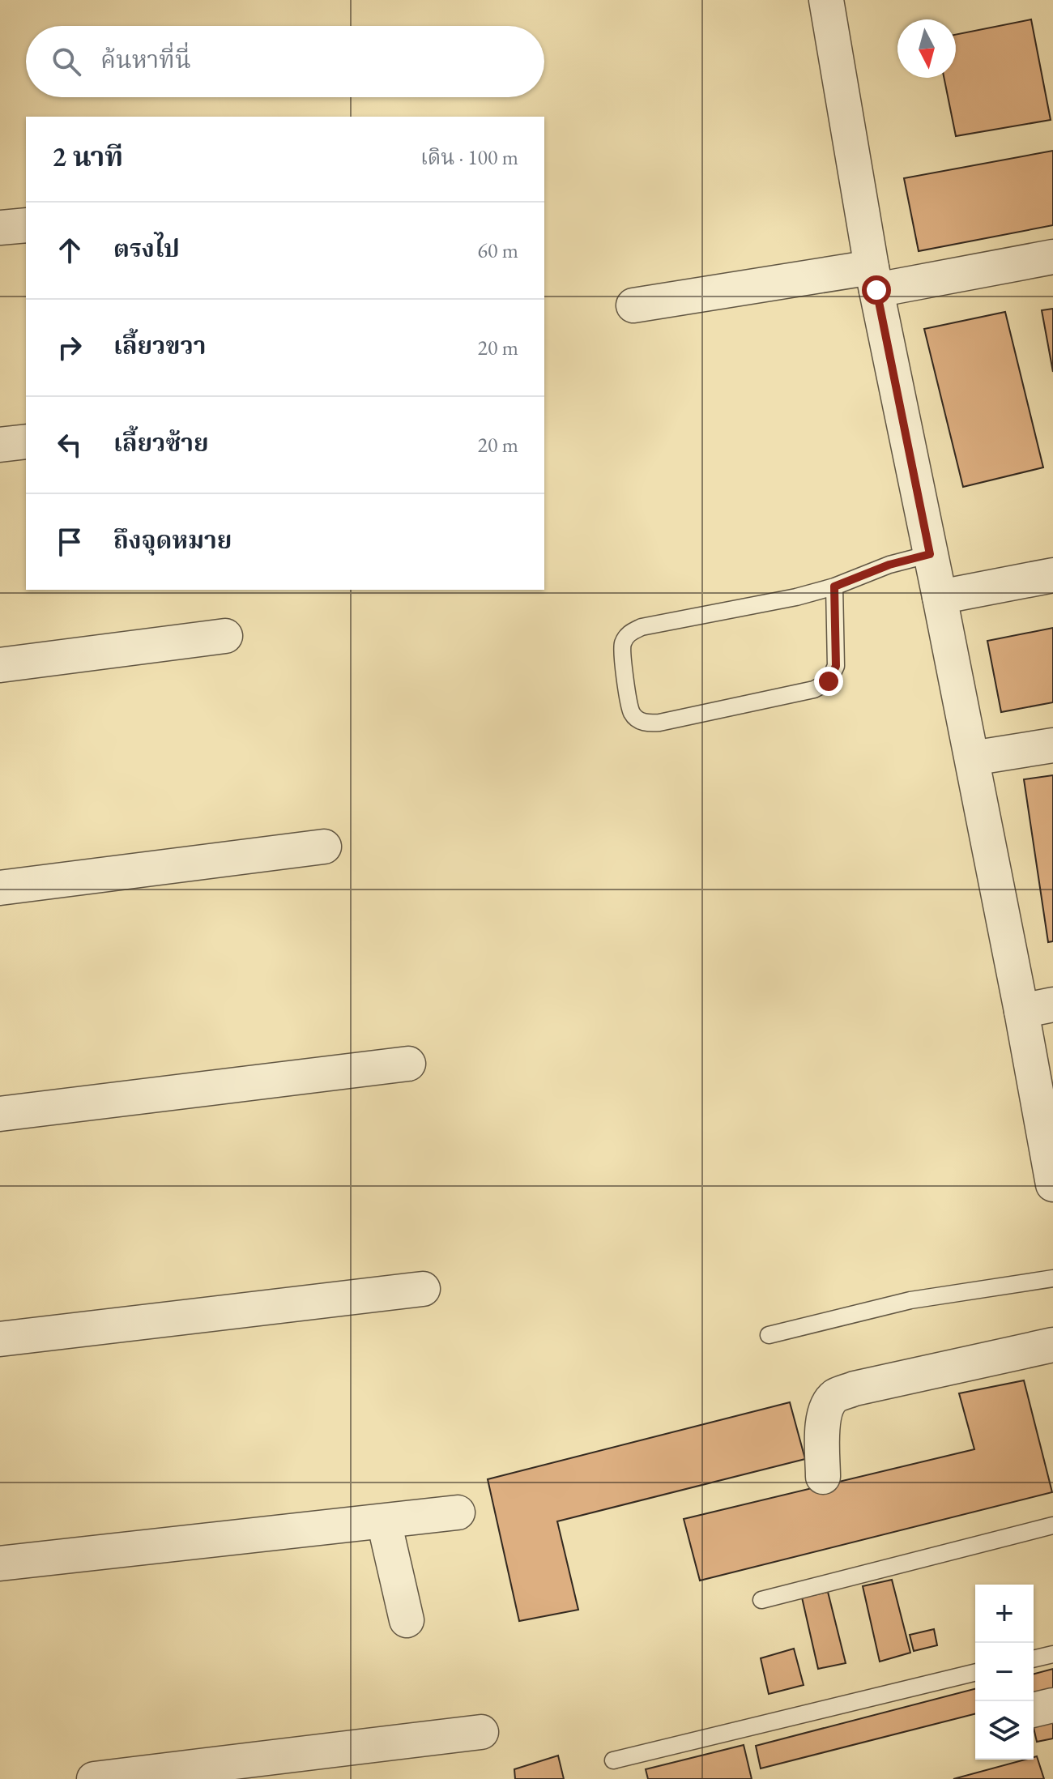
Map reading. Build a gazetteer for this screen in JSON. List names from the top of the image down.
{
  "north": "bottom",
  "page": {
    "search": "ค้นหาที่นี่",
    "heading": ["2 นาที", "เดิน · 100 m"],
    "list": [
      ["ตรงไป", "60 m"],
      ["เลี้ยวขวา", "20 m"],
      ["เลี้ยวซ้าย", "20 m"],
      "ถึงจุดหมาย"
    ],
    "map_buttons": ["+", "−"]
  }
}
